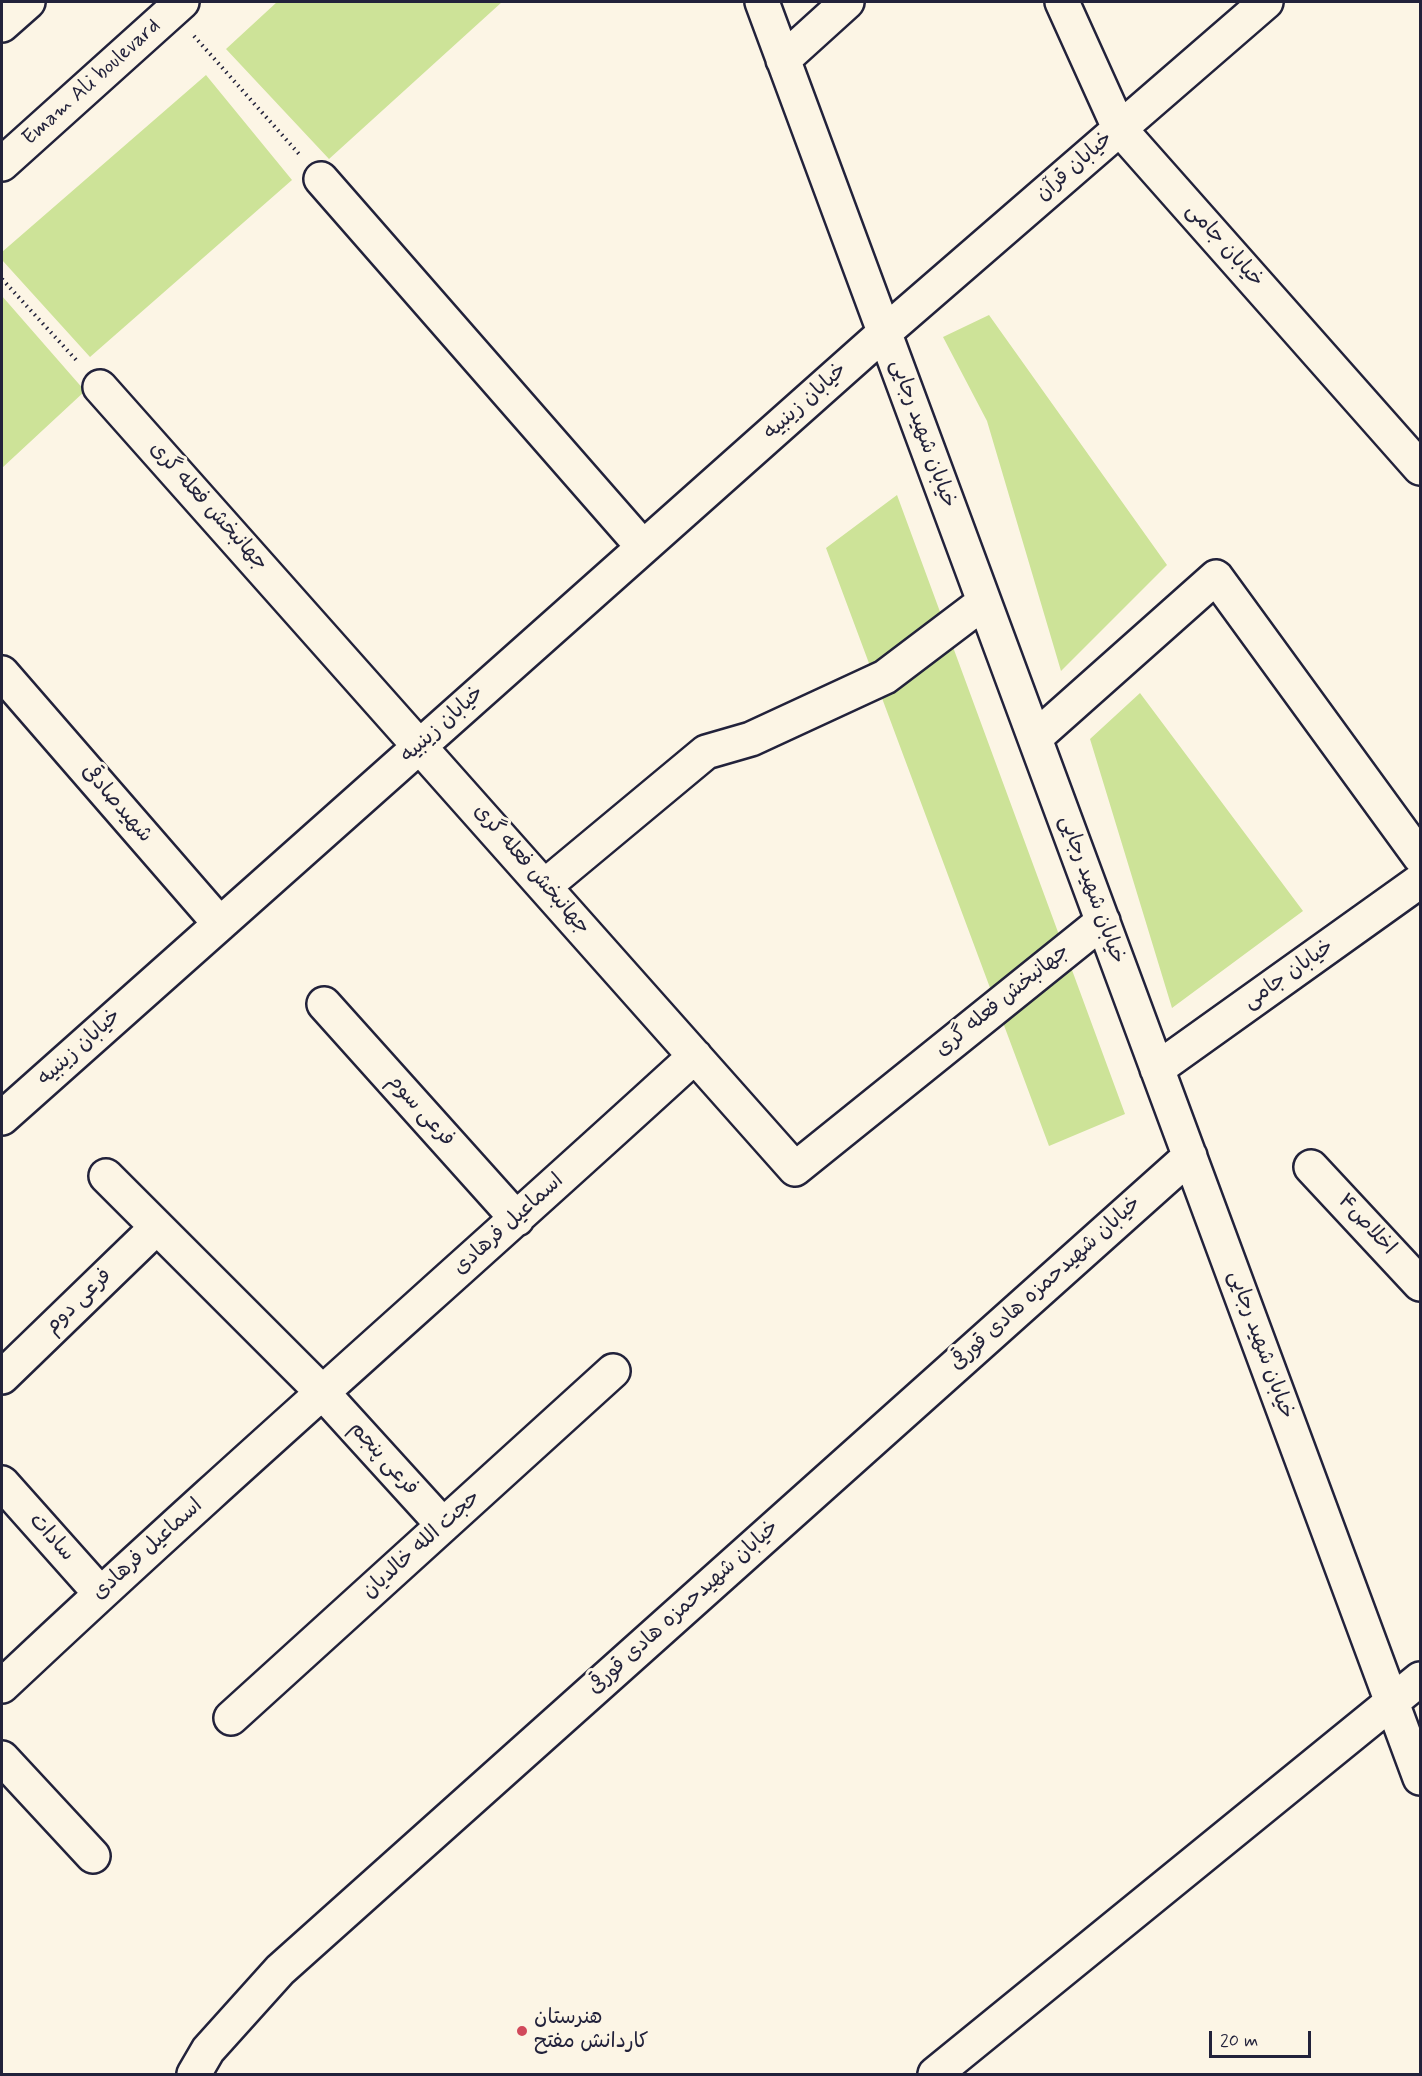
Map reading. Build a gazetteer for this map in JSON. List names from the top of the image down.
{
  "streets": {
    "street": [
      "Emam Ali boulevard",
      "خیابان قرآن",
      "خیابان جامی",
      "خیابان زینبیه",
      "خیابان شهید رجایی",
      "جهانبخش فعله گری",
      "شهیدصادقی",
      "فرعی سوم",
      "اسماعیل فرهادی",
      "اخلاص۴",
      "خیابان شهیدحمزه هادی قورقی",
      "فرعی دوم",
      "فرعی پنجم",
      "سادات",
      "حجت الله خالدیان"
    ]
  },
  "crossings": [
    ["خیابان قرآن", "خیابان جامی"],
    ["خیابان قرآن", "خیابان زینبیه"],
    ["خیابان قرآن", "خیابان شهید رجایی"],
    ["خیابان جامی", "خیابان شهید رجایی"],
    ["خیابان زینبیه", "خیابان شهید رجایی"],
    ["خیابان زینبیه", "جهانبخش فعله گری"],
    ["خیابان زینبیه", "شهیدصادقی"],
    ["خیابان شهید رجایی", "جهانبخش فعله گری"],
    ["خیابان شهید رجایی", "خیابان شهیدحمزه هادی قورقی"],
    ["جهانبخش فعله گری", "اسماعیل فرهادی"],
    ["فرعی سوم", "اسماعیل فرهادی"],
    ["اسماعیل فرهادی", "فرعی پنجم"],
    ["اسماعیل فرهادی", "سادات"],
    ["فرعی پنجم", "حجت الله خالدیان"]
  ],
  "places": ["هنرستان کاردانش مفتح"],
  "scale_bar": "20 m"
}
